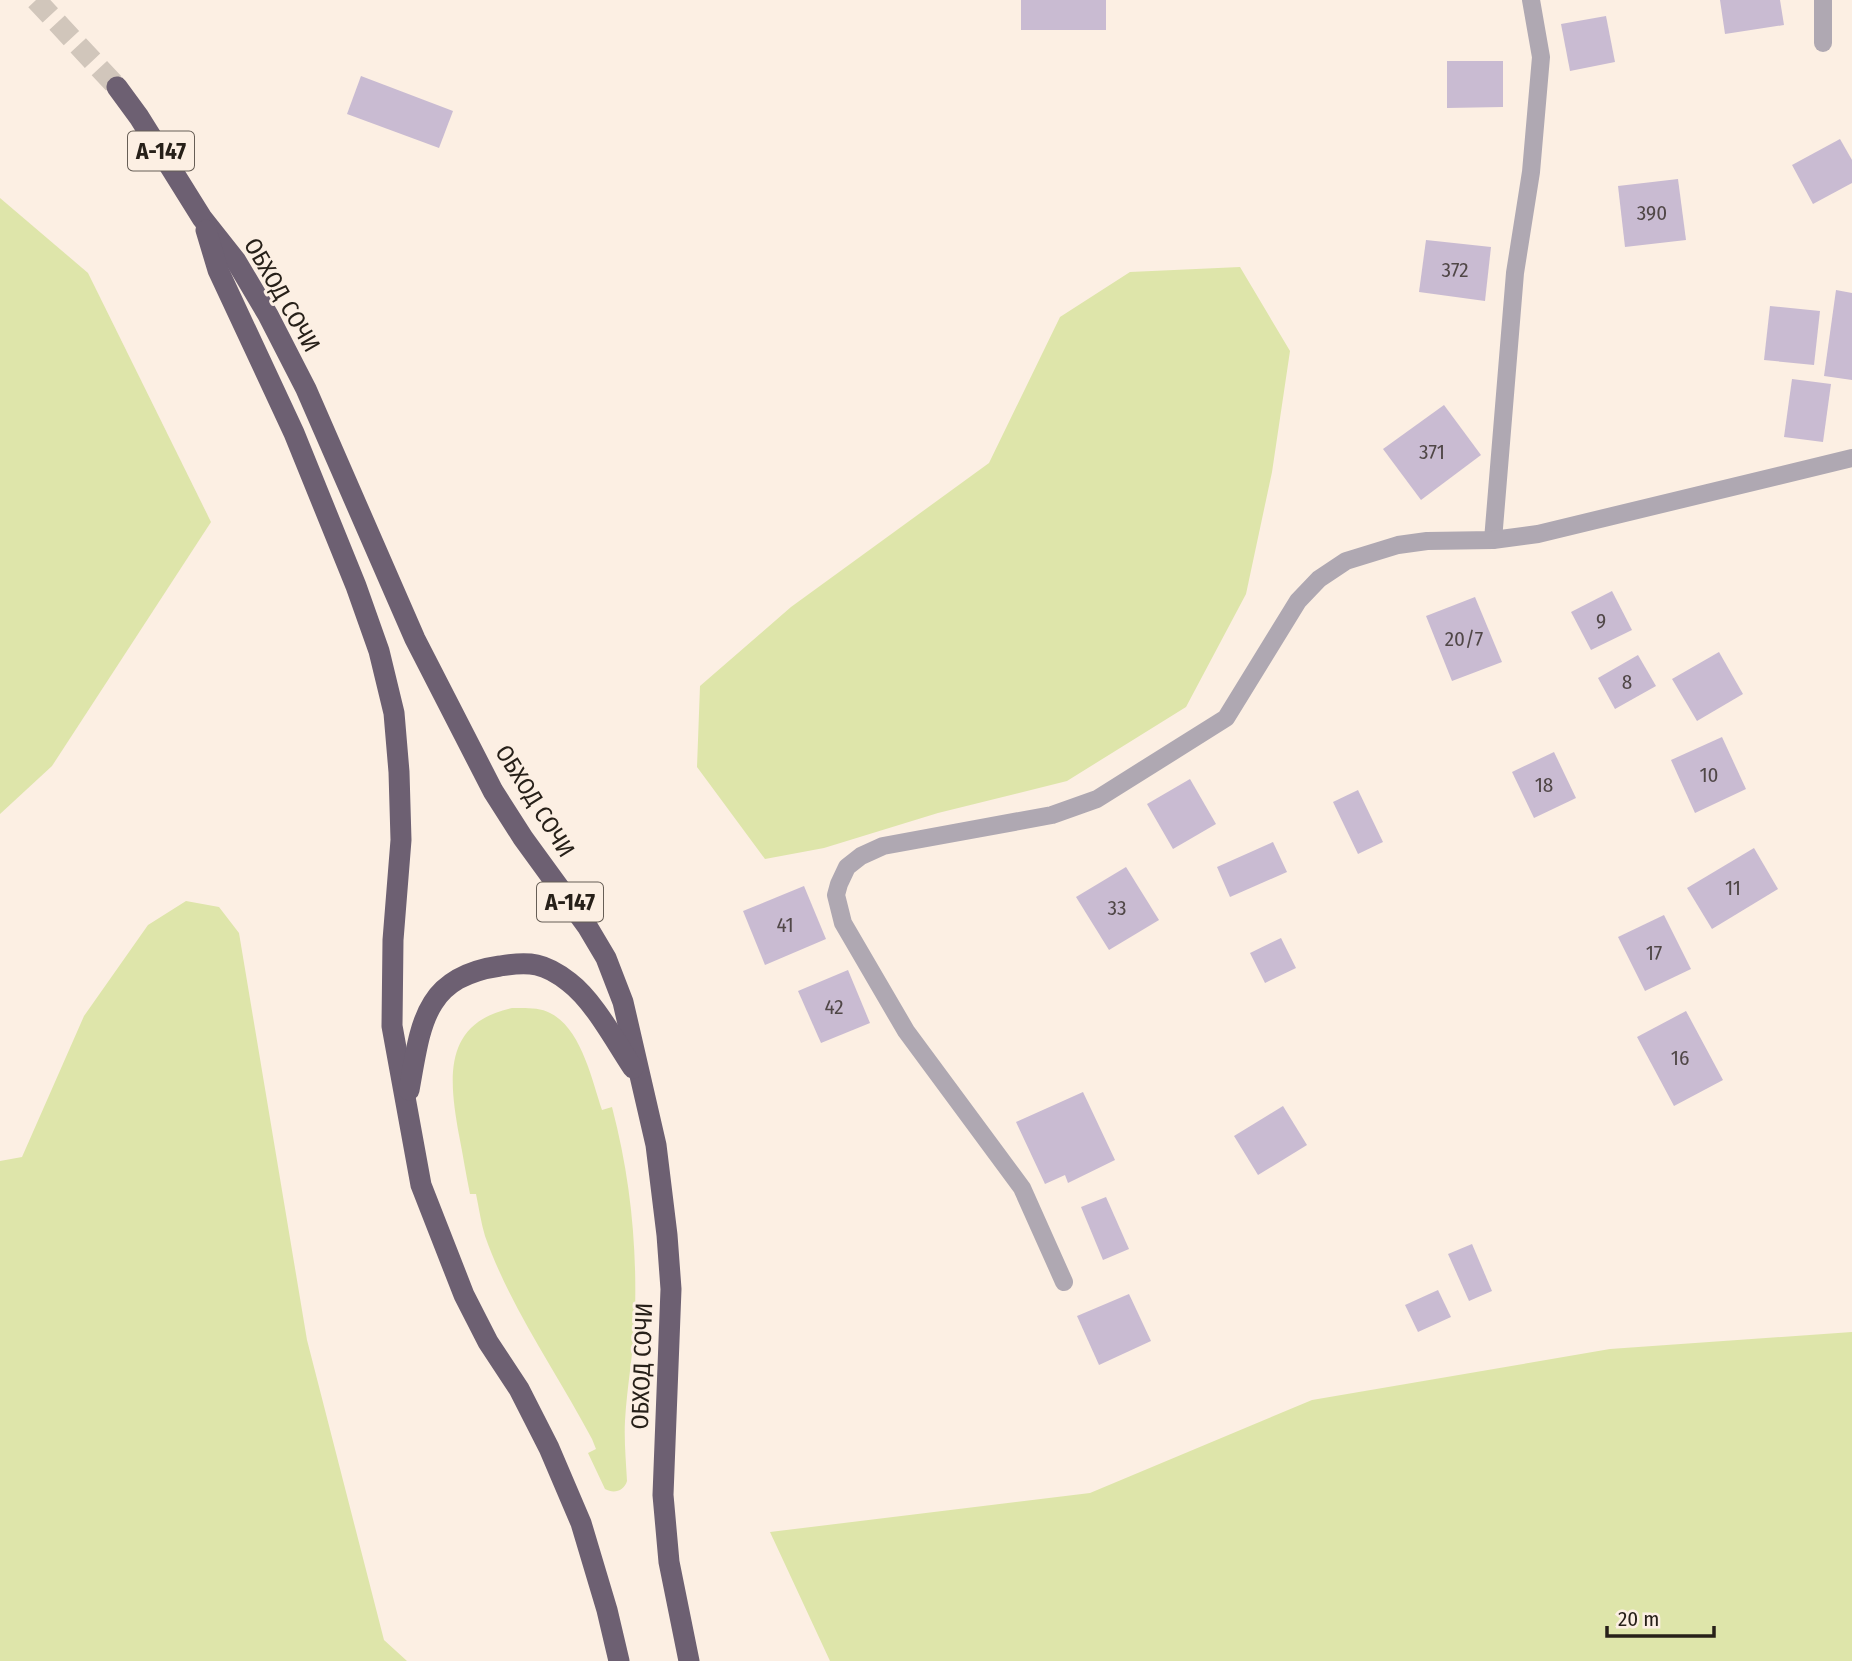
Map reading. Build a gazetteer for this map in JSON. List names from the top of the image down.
{
  "streets": {
    "highway": ["А-147", "ОБХОД СОЧИ"]
  },
  "crossings": [
    ["А-147", "ОБХОД СОЧИ"]
  ],
  "house_numbers": [
    "390",
    "372",
    "371",
    "9",
    "20/7",
    "8",
    "10",
    "18",
    "11",
    "33",
    "41",
    "17",
    "42",
    "16"
  ],
  "scale_bar": "20 m"
}
